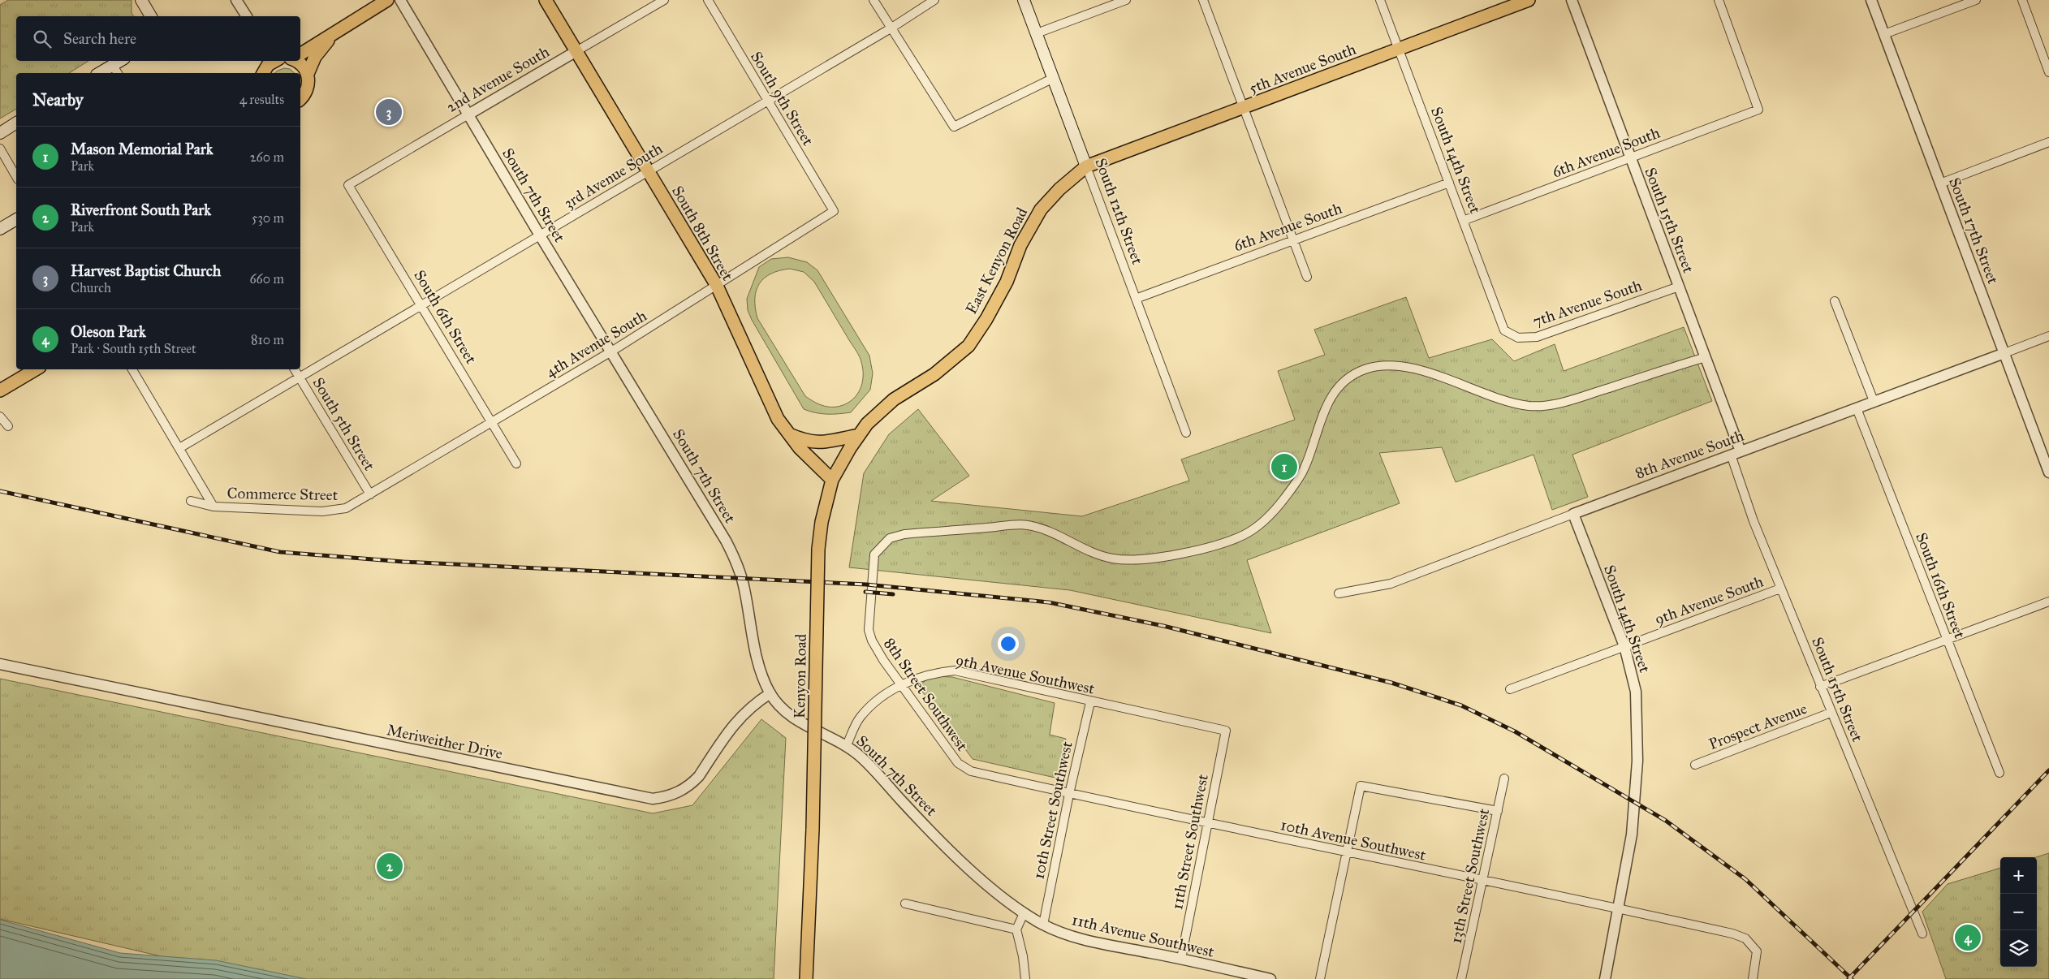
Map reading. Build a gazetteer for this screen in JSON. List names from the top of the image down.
{
  "streets": {
    "main road": [
      "5th Avenue South",
      "South 12th Street",
      "South 8th Street",
      "East Kenyon Road",
      "Kenyon Road"
    ],
    "street": [
      "2nd Avenue South",
      "South 9th Street",
      "6th Avenue South",
      "South 14th Street",
      "3rd Avenue South",
      "South 7th Street",
      "South 15th Street",
      "South 17th Street",
      "7th Avenue South",
      "South 6th Street",
      "4th Avenue South",
      "South 5th Street",
      "8th Avenue South",
      "Commerce Street",
      "South 16th Street",
      "9th Avenue South",
      "9th Avenue Southwest",
      "8th Street Southwest",
      "Prospect Avenue",
      "Meriweither Drive",
      "10th Street Southwest",
      "10th Avenue Southwest",
      "11th Street Southwest",
      "13th Street Southwest",
      "11th Avenue Southwest"
    ]
  },
  "crossings": [
    ["5th Avenue South", "South 14th Street"],
    ["5th Avenue South", "South 12th Street"],
    ["5th Avenue South", "East Kenyon Road"],
    ["2nd Avenue South", "South 7th Street"],
    ["2nd Avenue South", "South 8th Street"],
    ["2nd Avenue South", "South 6th Street"],
    ["South 9th Street", "3rd Avenue South"],
    ["South 9th Street", "4th Avenue South"],
    ["6th Avenue South", "South 14th Street"],
    ["6th Avenue South", "South 12th Street"],
    ["6th Avenue South", "South 15th Street"],
    ["South 14th Street", "7th Avenue South"],
    ["South 14th Street", "8th Avenue South"],
    ["South 14th Street", "9th Avenue South"],
    ["South 14th Street", "10th Avenue Southwest"],
    ["3rd Avenue South", "South 7th Street"],
    ["3rd Avenue South", "South 8th Street"],
    ["3rd Avenue South", "South 6th Street"],
    ["3rd Avenue South", "South 5th Street"],
    ["South 7th Street", "4th Avenue South"],
    ["South 7th Street", "9th Avenue Southwest"],
    ["South 7th Street", "Meriweither Drive"],
    ["South 7th Street", "11th Avenue Southwest"],
    ["South 12th Street", "East Kenyon Road"],
    ["South 15th Street", "7th Avenue South"],
    ["South 15th Street", "8th Avenue South"],
    ["South 15th Street", "9th Avenue South"],
    ["South 15th Street", "8th Street Southwest"],
    ["South 15th Street", "Prospect Avenue"],
    ["South 17th Street", "8th Avenue South"],
    ["South 8th Street", "4th Avenue South"],
    ["South 8th Street", "Kenyon Road"],
    ["East Kenyon Road", "Kenyon Road"],
    ["South 6th Street", "4th Avenue South"],
    ["4th Avenue South", "South 5th Street"],
    ["4th Avenue South", "Commerce Street"],
    ["South 5th Street", "Commerce Street"],
    ["8th Avenue South", "South 16th Street"],
    ["9th Avenue Southwest", "8th Street Southwest"],
    ["9th Avenue Southwest", "10th Street Southwest"],
    ["9th Avenue Southwest", "11th Street Southwest"],
    ["8th Street Southwest", "10th Avenue Southwest"],
    ["10th Street Southwest", "10th Avenue Southwest"],
    ["10th Street Southwest", "11th Avenue Southwest"],
    ["10th Avenue Southwest", "11th Street Southwest"],
    ["10th Avenue Southwest", "13th Street Southwest"],
    ["11th Street Southwest", "11th Avenue Southwest"]
  ],
  "page": {
    "search": "Search here",
    "heading": ["Nearby", "4 results"],
    "pins": [
      "3",
      "1",
      "2",
      "4"
    ],
    "list": [
      {
        "mark": "1",
        "name": "Mason Memorial Park",
        "note": "Park",
        "value": "260 m"
      },
      {
        "mark": "2",
        "name": "Riverfront South Park",
        "note": "Park",
        "value": "530 m"
      },
      {
        "mark": "3",
        "name": "Harvest Baptist Church",
        "note": "Church",
        "value": "660 m"
      },
      {
        "mark": "4",
        "name": "Oleson Park",
        "note": "Park · South 15th Street",
        "value": "810 m"
      }
    ],
    "map_buttons": ["+", "−"]
  }
}
